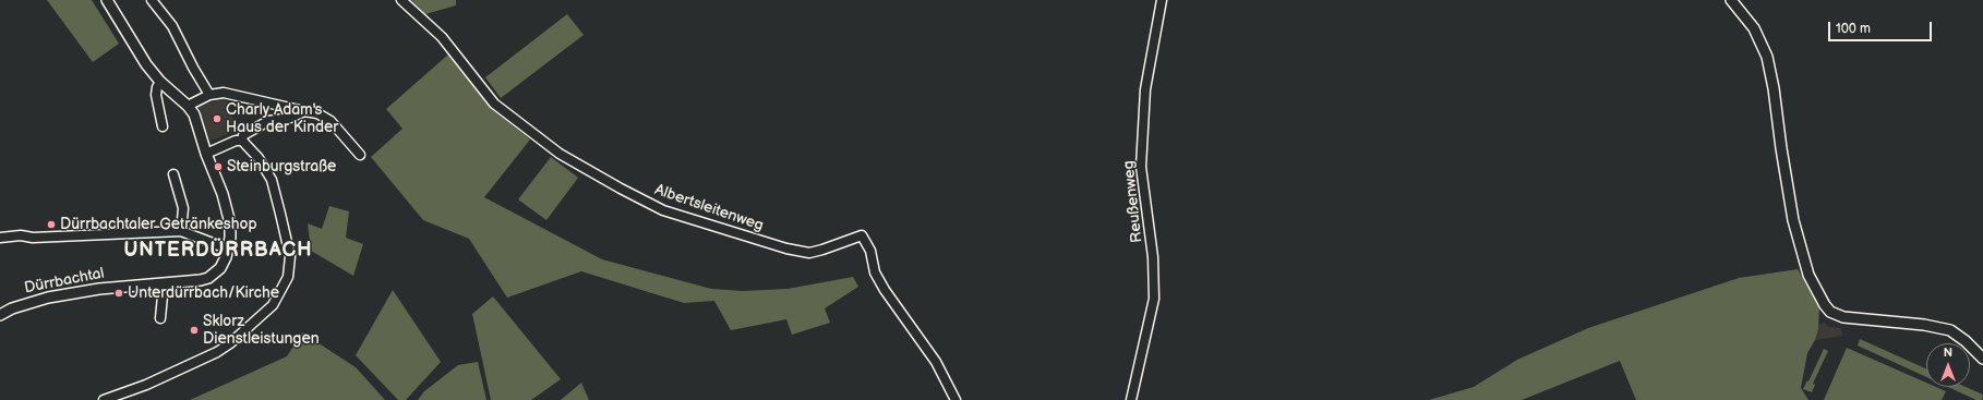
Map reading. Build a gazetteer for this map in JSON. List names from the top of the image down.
{
  "streets": {
    "street": ["Reußenweg", "Albertsleitenweg", "Dürrbachtal"]
  },
  "districts": ["UNTERDÜRRBACH"],
  "places": [
    "Charly Adam's Haus der Kinder",
    "Steinburgstraße",
    "Dürrbachtaler Getränkeshop",
    "Unterdürrbach/Kirche",
    "Sklorz Dienstleistungen"
  ],
  "scale_bar": "100 m",
  "north": "top"
}
